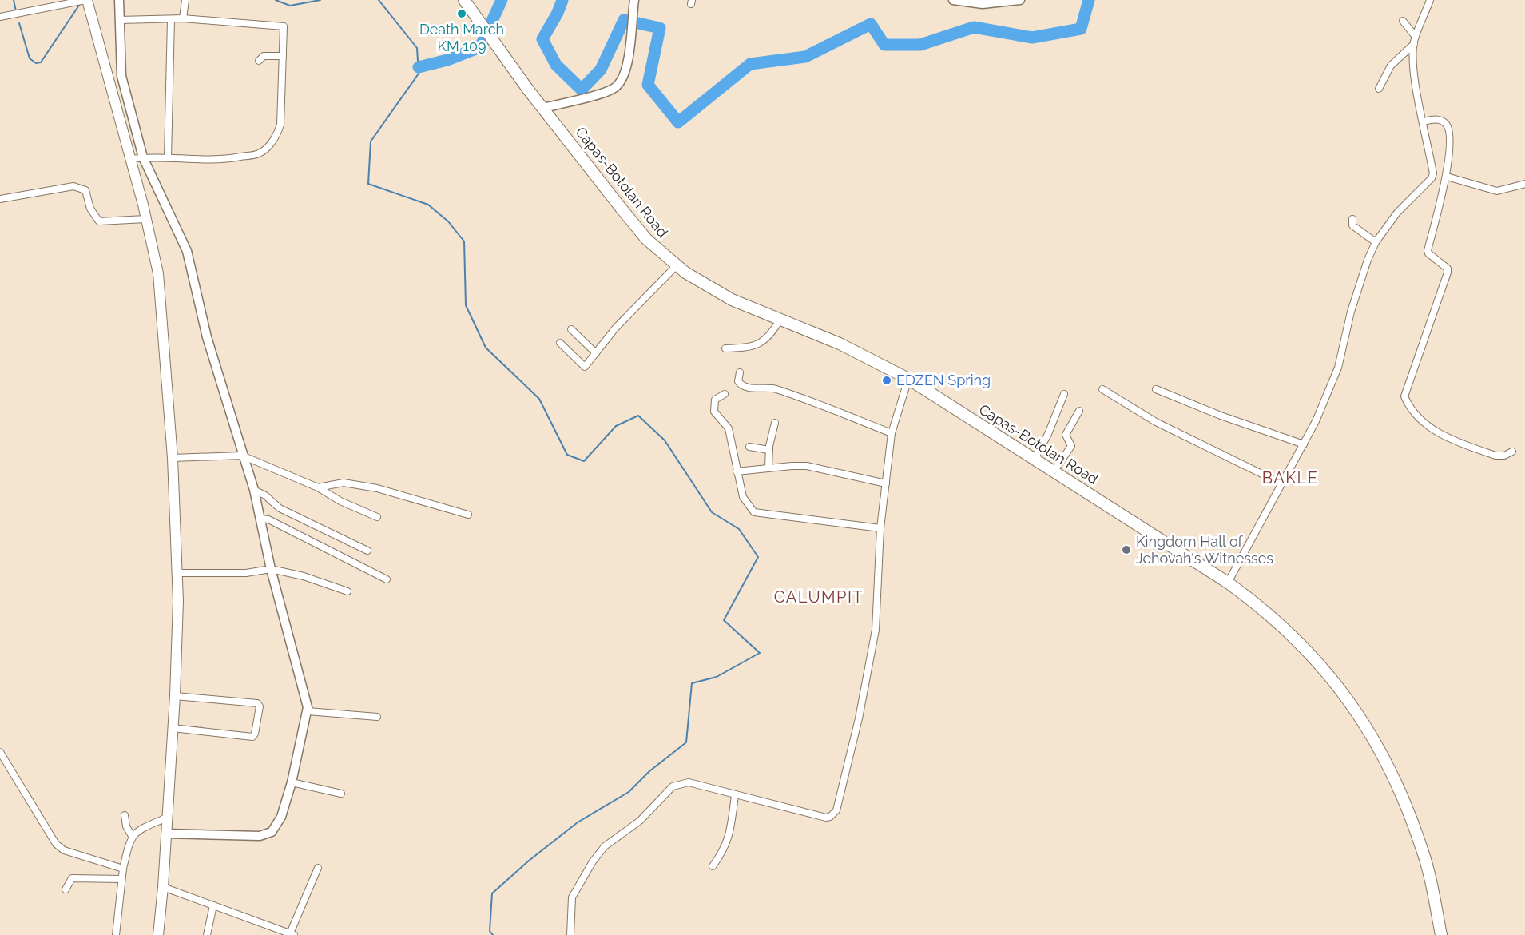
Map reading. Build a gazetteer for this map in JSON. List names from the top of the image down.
{
  "streets": {
    "main road": ["Capas-Botolan Road"]
  },
  "districts": ["BAKLE", "CALUMPIT"],
  "places": ["Death March KM 109", "EDZEN Spring", "Kingdom Hall of Jehovah's Witnesses"]
}
